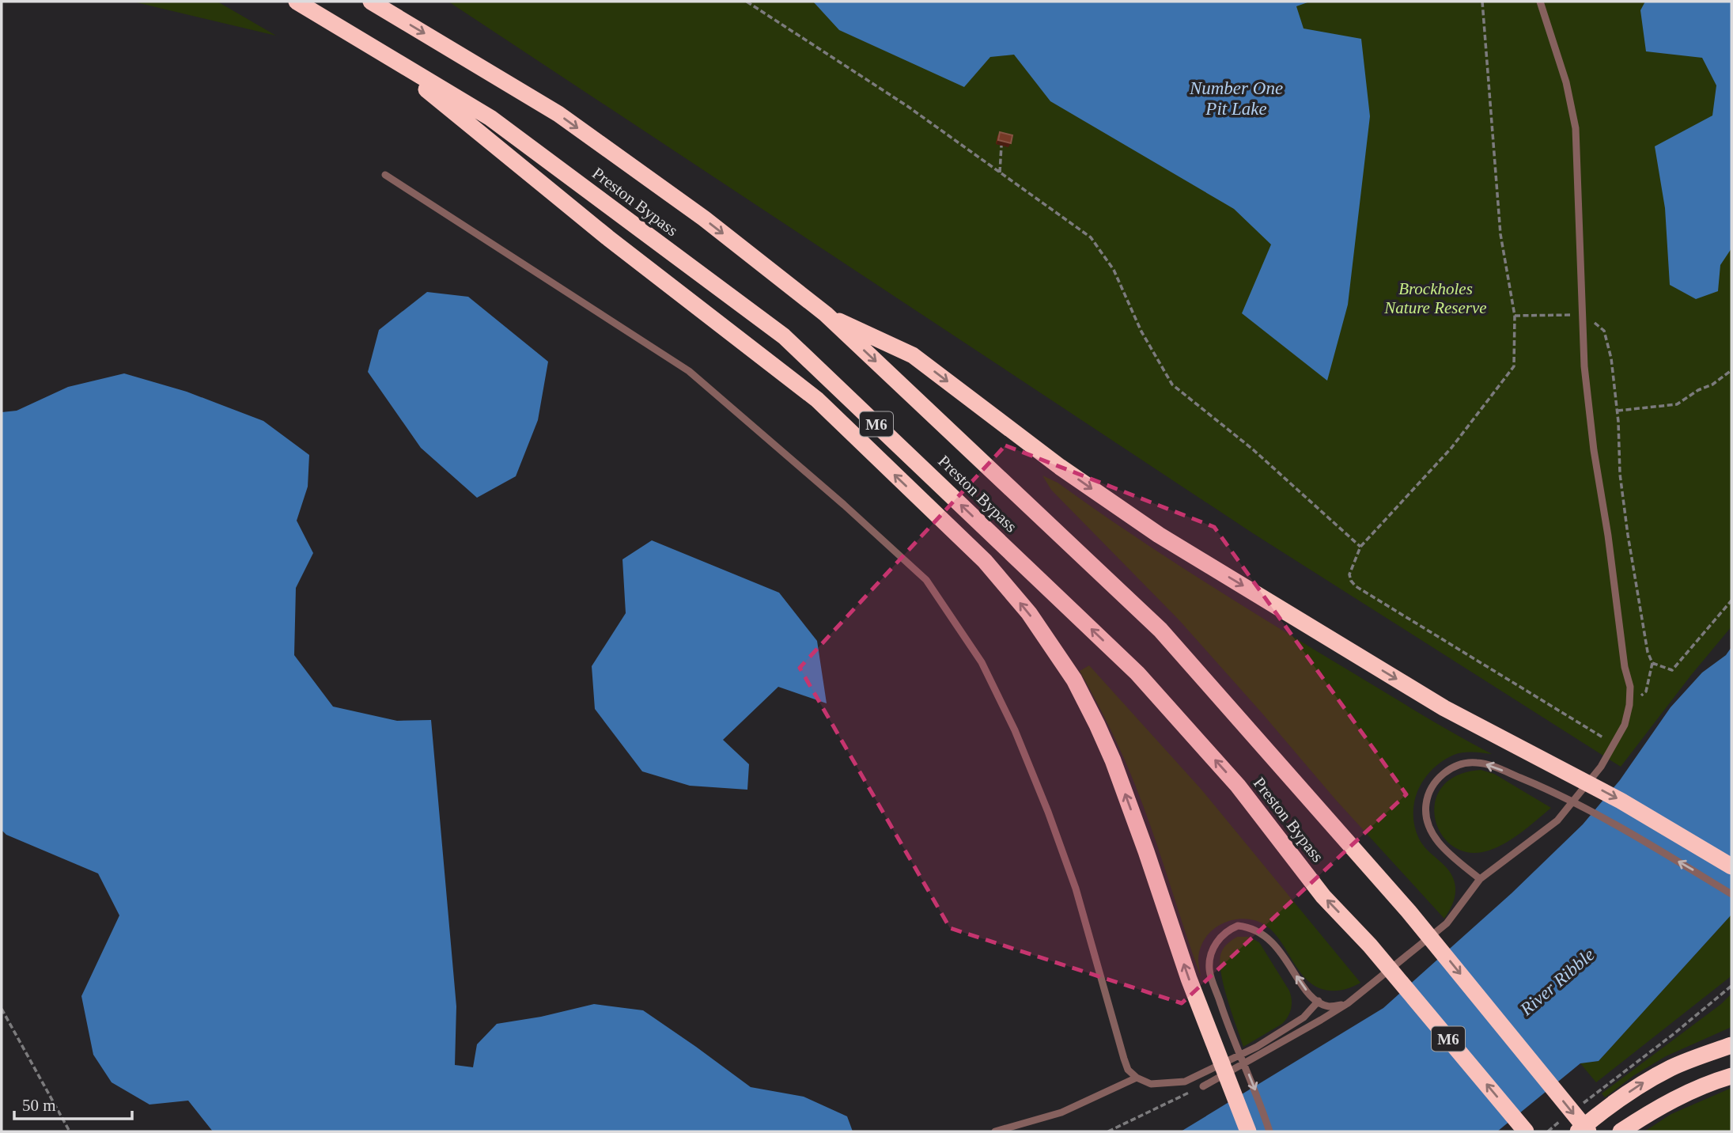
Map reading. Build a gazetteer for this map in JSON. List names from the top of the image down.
{
  "streets": {
    "highway": ["Preston Bypass", "M6"]
  },
  "water": ["Number One Pit Lake", "River Ribble"],
  "parks": ["Brockholes Nature Reserve"],
  "scale_bar": "50 m"
}
